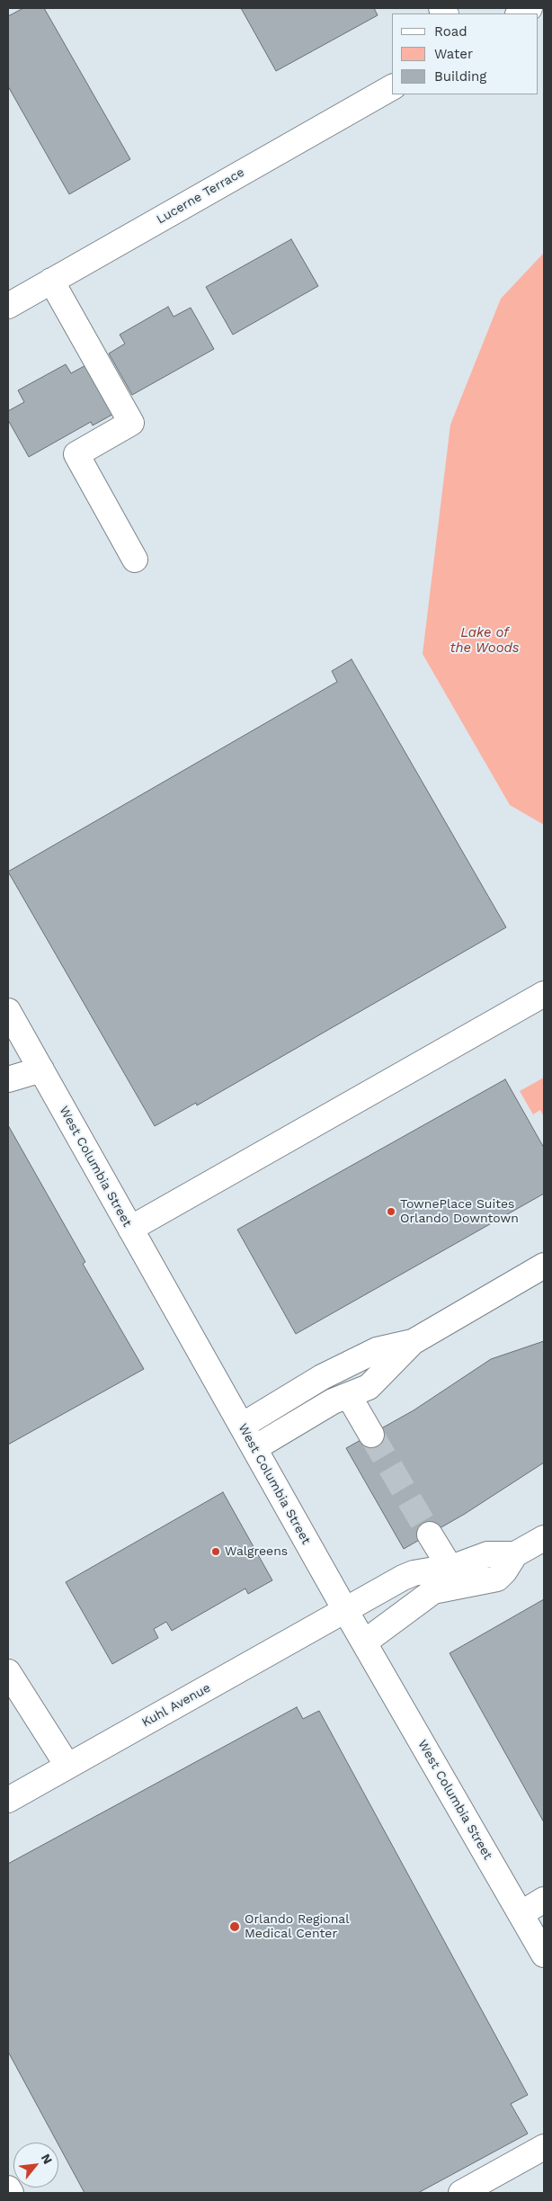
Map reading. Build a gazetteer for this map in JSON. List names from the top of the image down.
{
  "streets": {
    "street": ["Lucerne Terrace", "West Columbia Street", "Kuhl Avenue"]
  },
  "crossings": [
    ["West Columbia Street", "Kuhl Avenue"]
  ],
  "water": ["Lake of the Woods"],
  "places": ["TownePlace Suites Orlando Downtown", "Walgreens", "Orlando Regional Medical Center"],
  "legend": ["Road", "Water", "Building"],
  "north": "top right"
}
